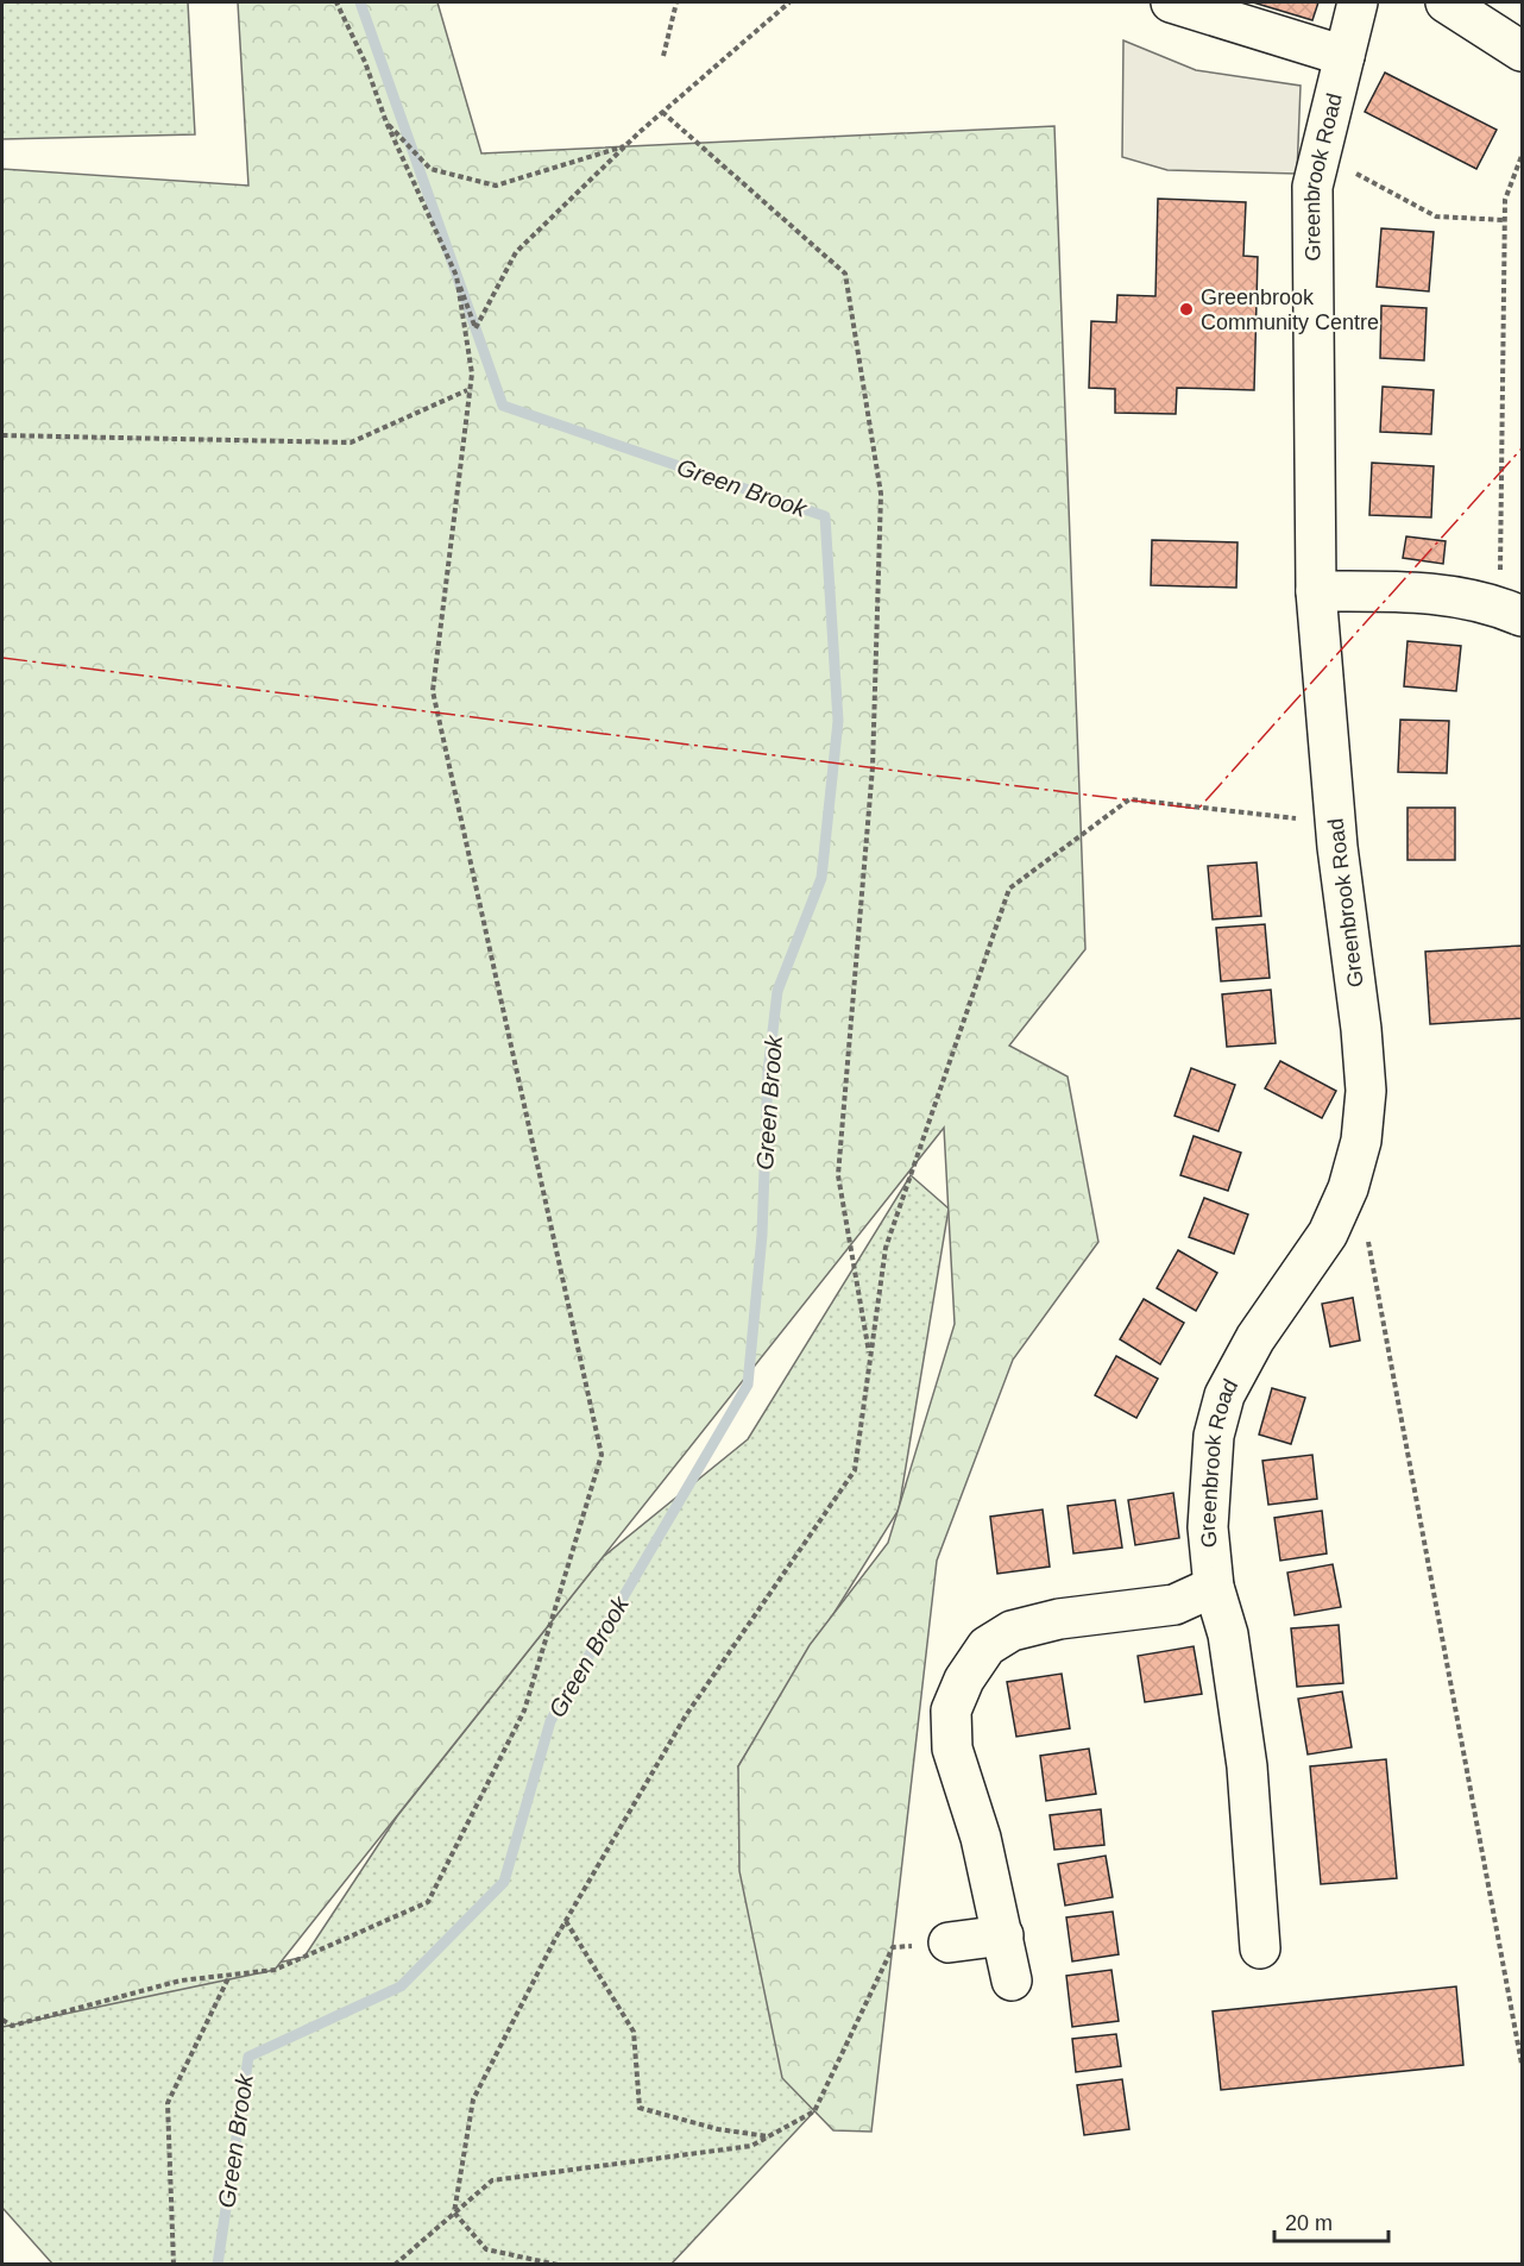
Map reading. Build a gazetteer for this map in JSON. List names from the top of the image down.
{
  "streets": {
    "street": ["Greenbrook Road"]
  },
  "water": ["Green Brook"],
  "places": ["Greenbrook Community Centre"],
  "scale_bar": "20 m"
}
